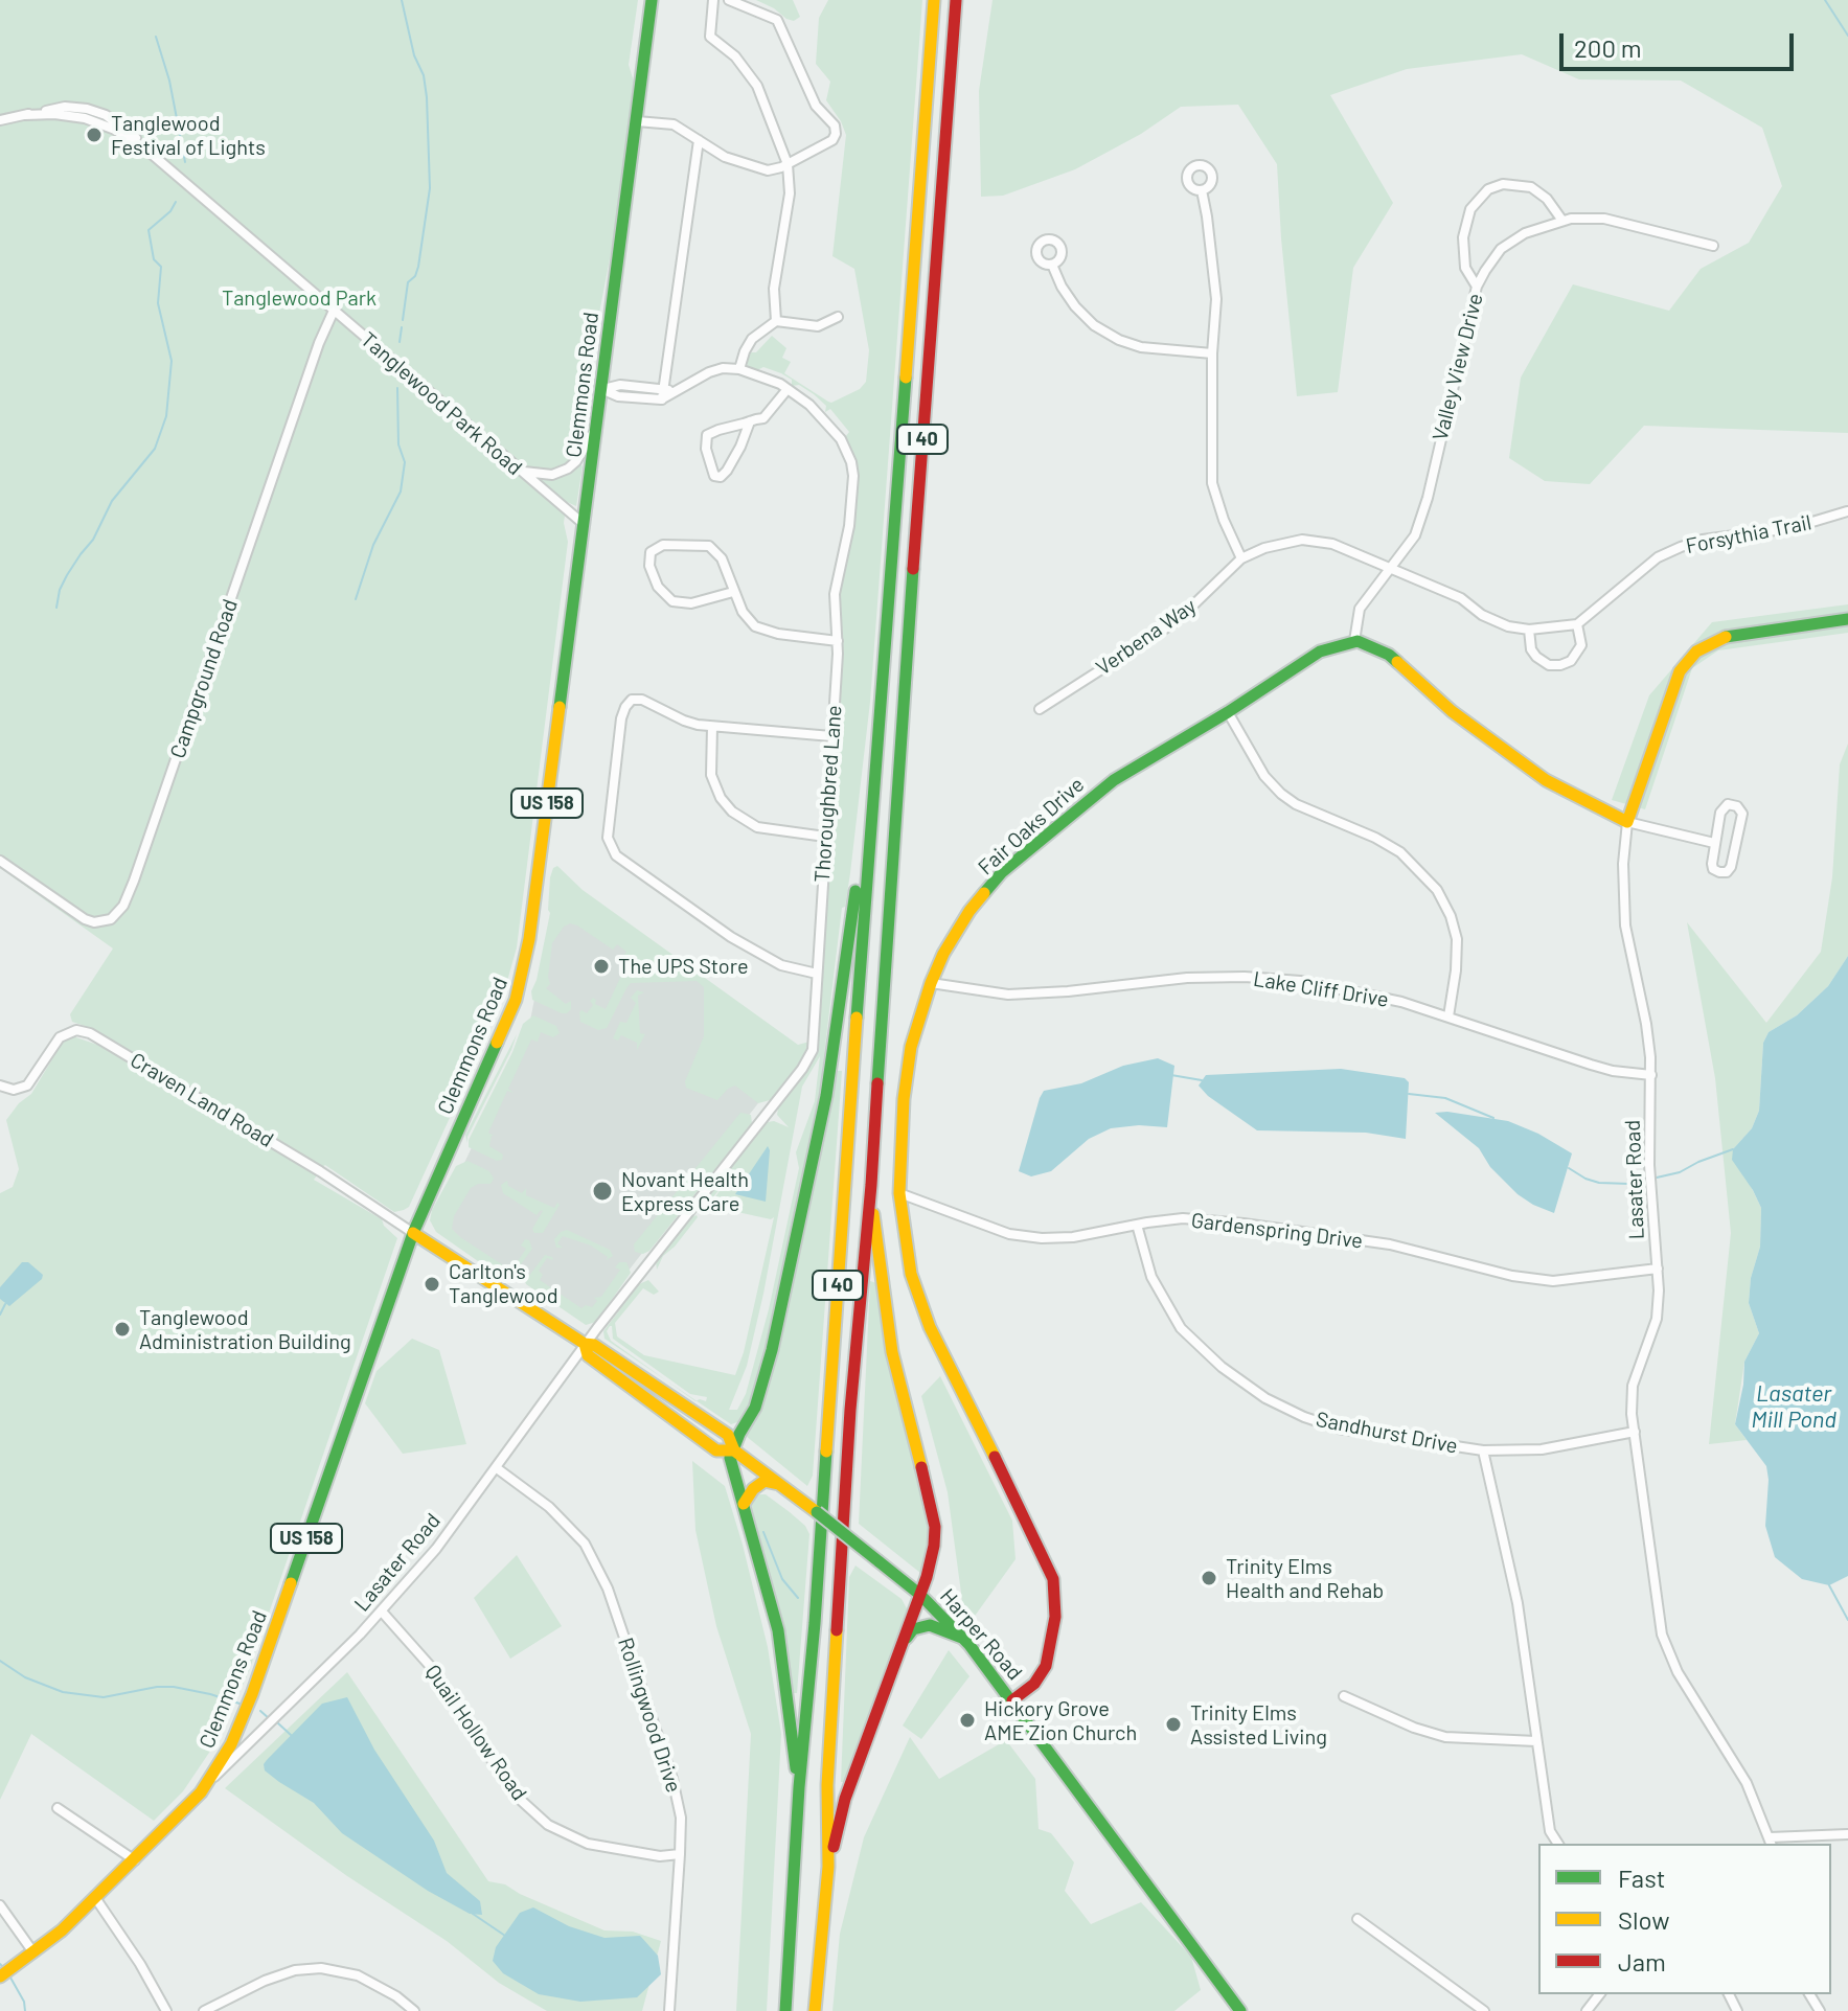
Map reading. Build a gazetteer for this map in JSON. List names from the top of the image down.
{
  "streets": {
    "main road": [
      "Clemmons Road",
      "I 40",
      "US 158",
      "Fair Oaks Drive",
      "Lasater Road",
      "Harper Road"
    ],
    "street": [
      "Valley View Drive",
      "Tanglewood Park Road",
      "Forsythia Trail",
      "Verbena Way",
      "Campground Road",
      "Thoroughbred Lane",
      "Lake Cliff Drive",
      "Craven Land Road",
      "Gardenspring Drive",
      "Sandhurst Drive",
      "Rollingwood Drive",
      "Quail Hollow Road"
    ]
  },
  "crossings": [
    ["Valley View Drive", "Verbena Way"],
    ["Valley View Drive", "Fair Oaks Drive"],
    ["Clemmons Road", "Tanglewood Park Road"],
    ["Clemmons Road", "Craven Land Road"],
    ["Clemmons Road", "Lasater Road"],
    ["Clemmons Road", "Harper Road"],
    ["Tanglewood Park Road", "Campground Road"],
    ["Thoroughbred Lane", "Lasater Road"],
    ["Thoroughbred Lane", "Harper Road"],
    ["Fair Oaks Drive", "Lake Cliff Drive"],
    ["Fair Oaks Drive", "Gardenspring Drive"],
    ["Fair Oaks Drive", "Harper Road"],
    ["Lake Cliff Drive", "Lasater Road"],
    ["Craven Land Road", "Harper Road"],
    ["Lasater Road", "Gardenspring Drive"],
    ["Lasater Road", "Sandhurst Drive"],
    ["Lasater Road", "Harper Road"],
    ["Lasater Road", "Rollingwood Drive"],
    ["Lasater Road", "Quail Hollow Road"],
    ["Gardenspring Drive", "Sandhurst Drive"],
    ["Rollingwood Drive", "Quail Hollow Road"]
  ],
  "water": ["Lasater Mill Pond"],
  "parks": ["Tanglewood Park"],
  "places": [
    "Tanglewood Festival of Lights",
    "The UPS Store",
    "Novant Health Express Care",
    "Carlton's Tanglewood",
    "Tanglewood Administration Building",
    "Trinity Elms Health and Rehab",
    "Hickory Grove AME Zion Church",
    "Trinity Elms Assisted Living"
  ],
  "legend": ["Fast", "Slow", "Jam"],
  "scale_bar": "200 m"
}
